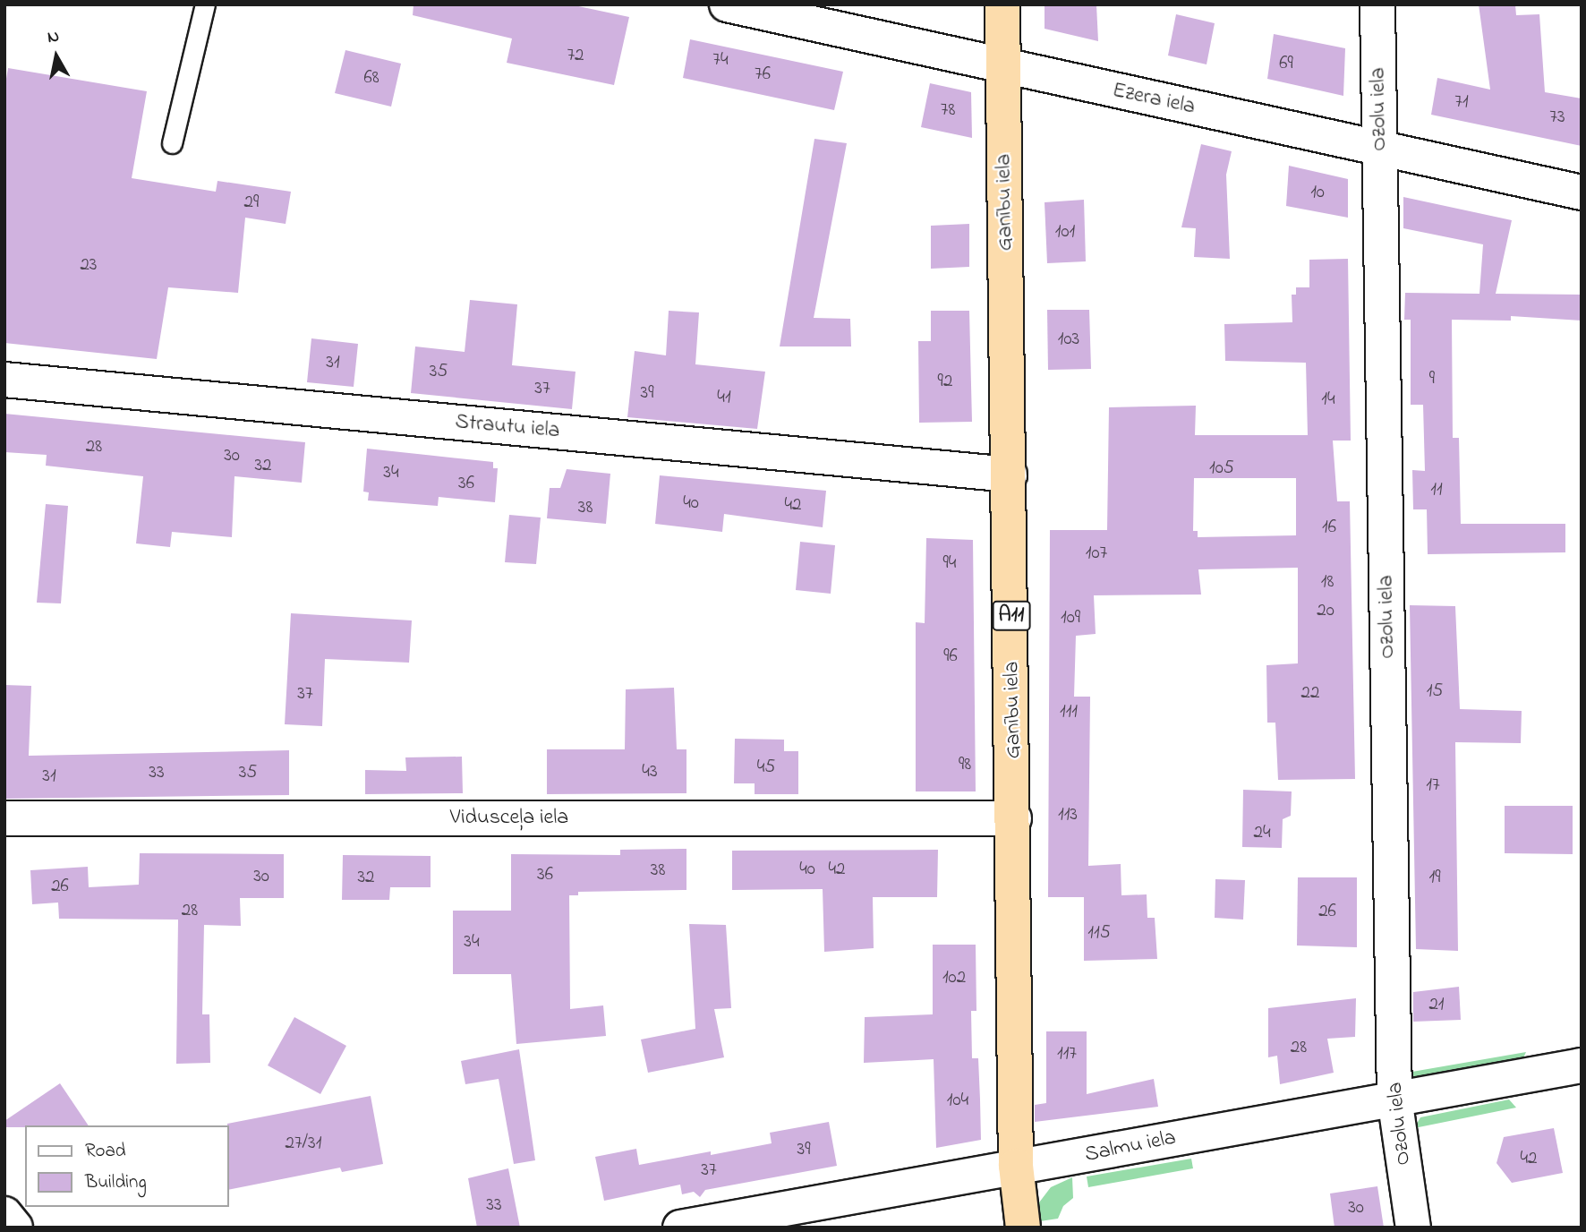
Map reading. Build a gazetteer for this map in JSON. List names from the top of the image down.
{
  "streets": {
    "highway": ["Ganību iela", "A11"],
    "street": [
      "Ezera iela",
      "Ozolu iela",
      "Strautu iela",
      "Vidusceļa iela",
      "Salmu iela"
    ]
  },
  "crossings": [
    ["Ezera iela", "Ozolu iela"],
    ["Ezera iela", "Ganību iela"],
    ["Ozolu iela", "Salmu iela"],
    ["Ganību iela", "Strautu iela"],
    ["Ganību iela", "Vidusceļa iela"],
    ["Ganību iela", "Salmu iela"]
  ],
  "house_numbers": [
    "72",
    "74",
    "69",
    "76",
    "68",
    "71",
    "78",
    "73",
    "10",
    "29",
    "101",
    "23",
    "103",
    "31",
    "35",
    "9",
    "92",
    "37",
    "39",
    "41",
    "14",
    "28",
    "30",
    "32",
    "105",
    "34",
    "36",
    "11",
    "40",
    "42",
    "38",
    "16",
    "107",
    "94",
    "18",
    "20",
    "109",
    "96",
    "15",
    "22",
    "37",
    "111",
    "98",
    "45",
    "43",
    "33",
    "35",
    "31",
    "17",
    "113",
    "24",
    "40",
    "42",
    "38",
    "36",
    "30",
    "32",
    "19",
    "26",
    "28",
    "26",
    "115",
    "34",
    "102",
    "21",
    "28",
    "117",
    "104",
    "27/31",
    "39",
    "42",
    "37",
    "33",
    "30"
  ],
  "legend": ["Road", "Building"],
  "north": "top"
}
